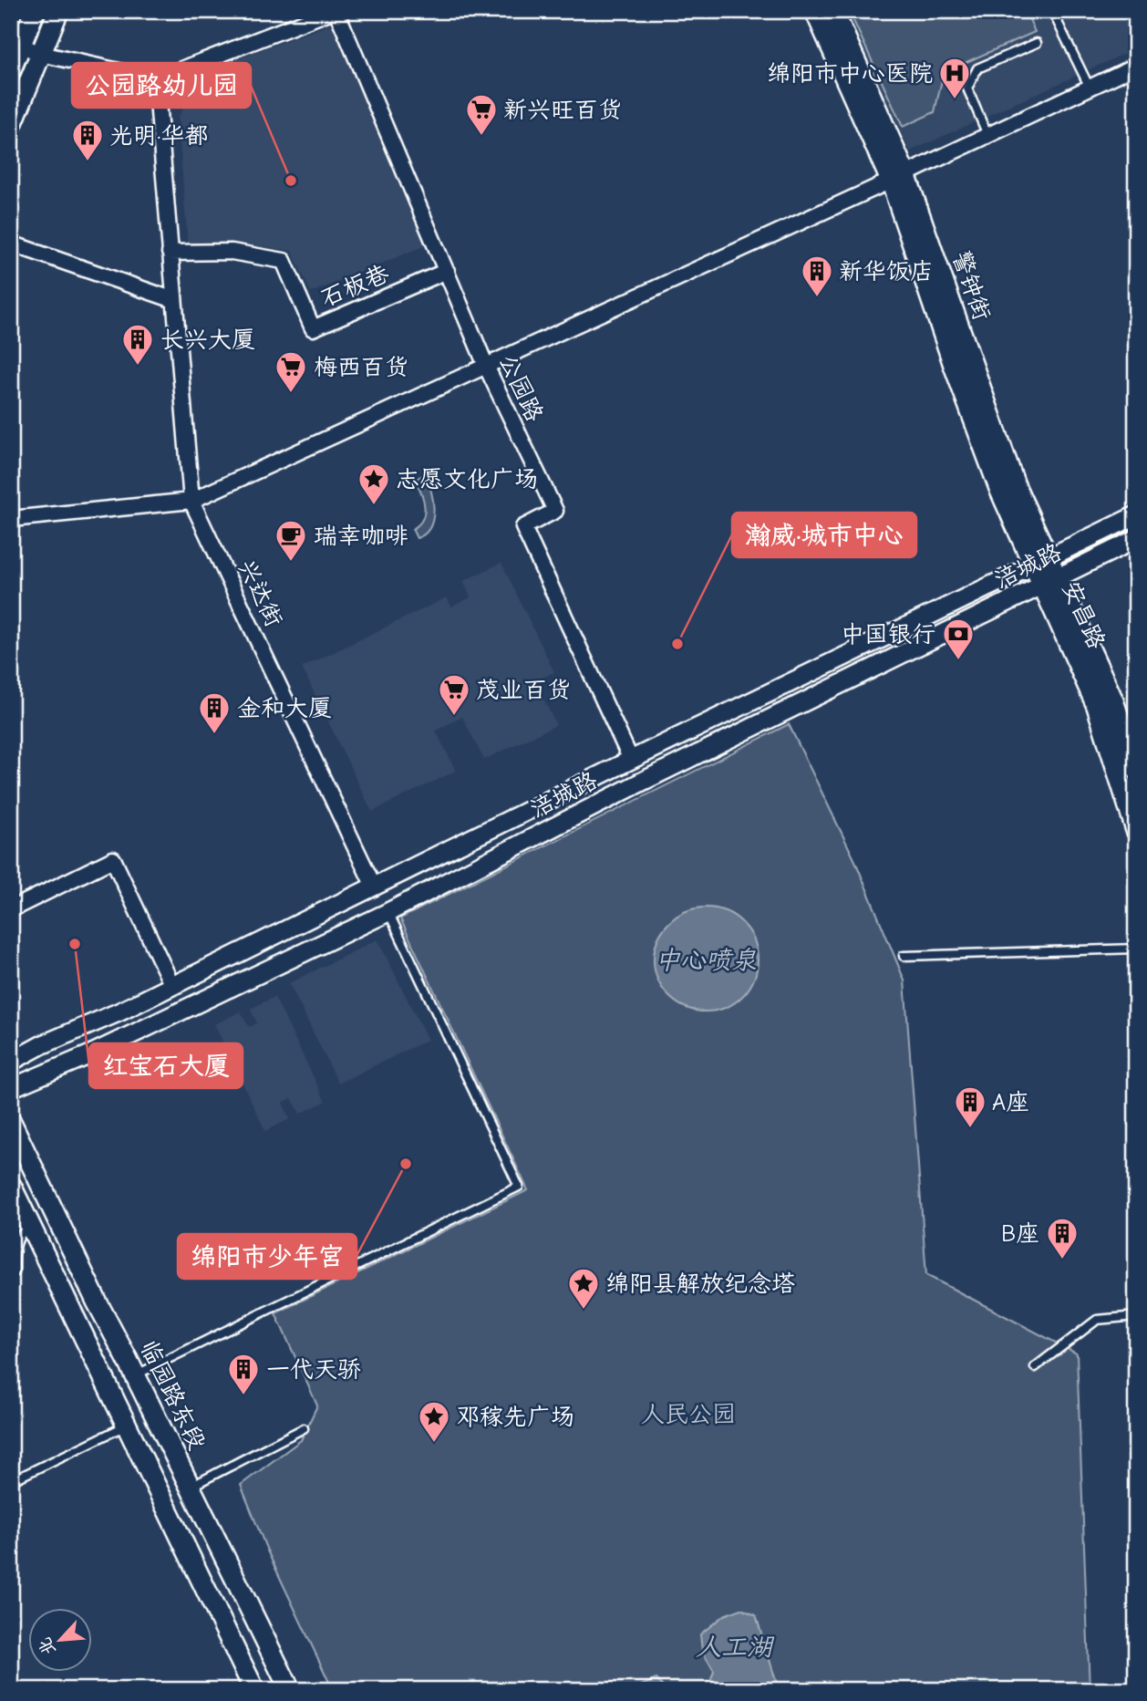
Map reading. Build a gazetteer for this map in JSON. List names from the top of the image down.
{
  "streets": {
    "main road": ["警钟街", "安昌路", "临园路东段"],
    "street": [
      "石板巷",
      "公园路",
      "涪城路",
      "兴达街"
    ]
  },
  "crossings": [
    ["石板巷", "公园路"],
    ["石板巷", "兴达街"],
    ["警钟街", "涪城路"],
    ["警钟街", "安昌路"],
    ["公园路", "涪城路"],
    ["涪城路", "兴达街"],
    ["涪城路", "安昌路"]
  ],
  "water": ["中心喷泉", "人工湖"],
  "parks": ["人民公园"],
  "places": {
    "hospital": ["绵阳市中心医院"],
    "supermarket": ["新兴旺百货", "梅西百货", "茂业百货"],
    "building": [
      "光明·华都",
      "新华饭店",
      "长兴大厦",
      "金和大厦",
      "A座",
      "B座",
      "一代天骄"
    ],
    "other": [
      "公园路幼儿园",
      "瀚威·城市中心",
      "红宝石大厦",
      "绵阳市少年宫"
    ],
    "place": ["志愿文化广场", "绵阳县解放纪念塔", "邓稼先广场"],
    "cafe": ["瑞幸咖啡"],
    "bank": ["中国银行"]
  },
  "north": "bottom left"
}
